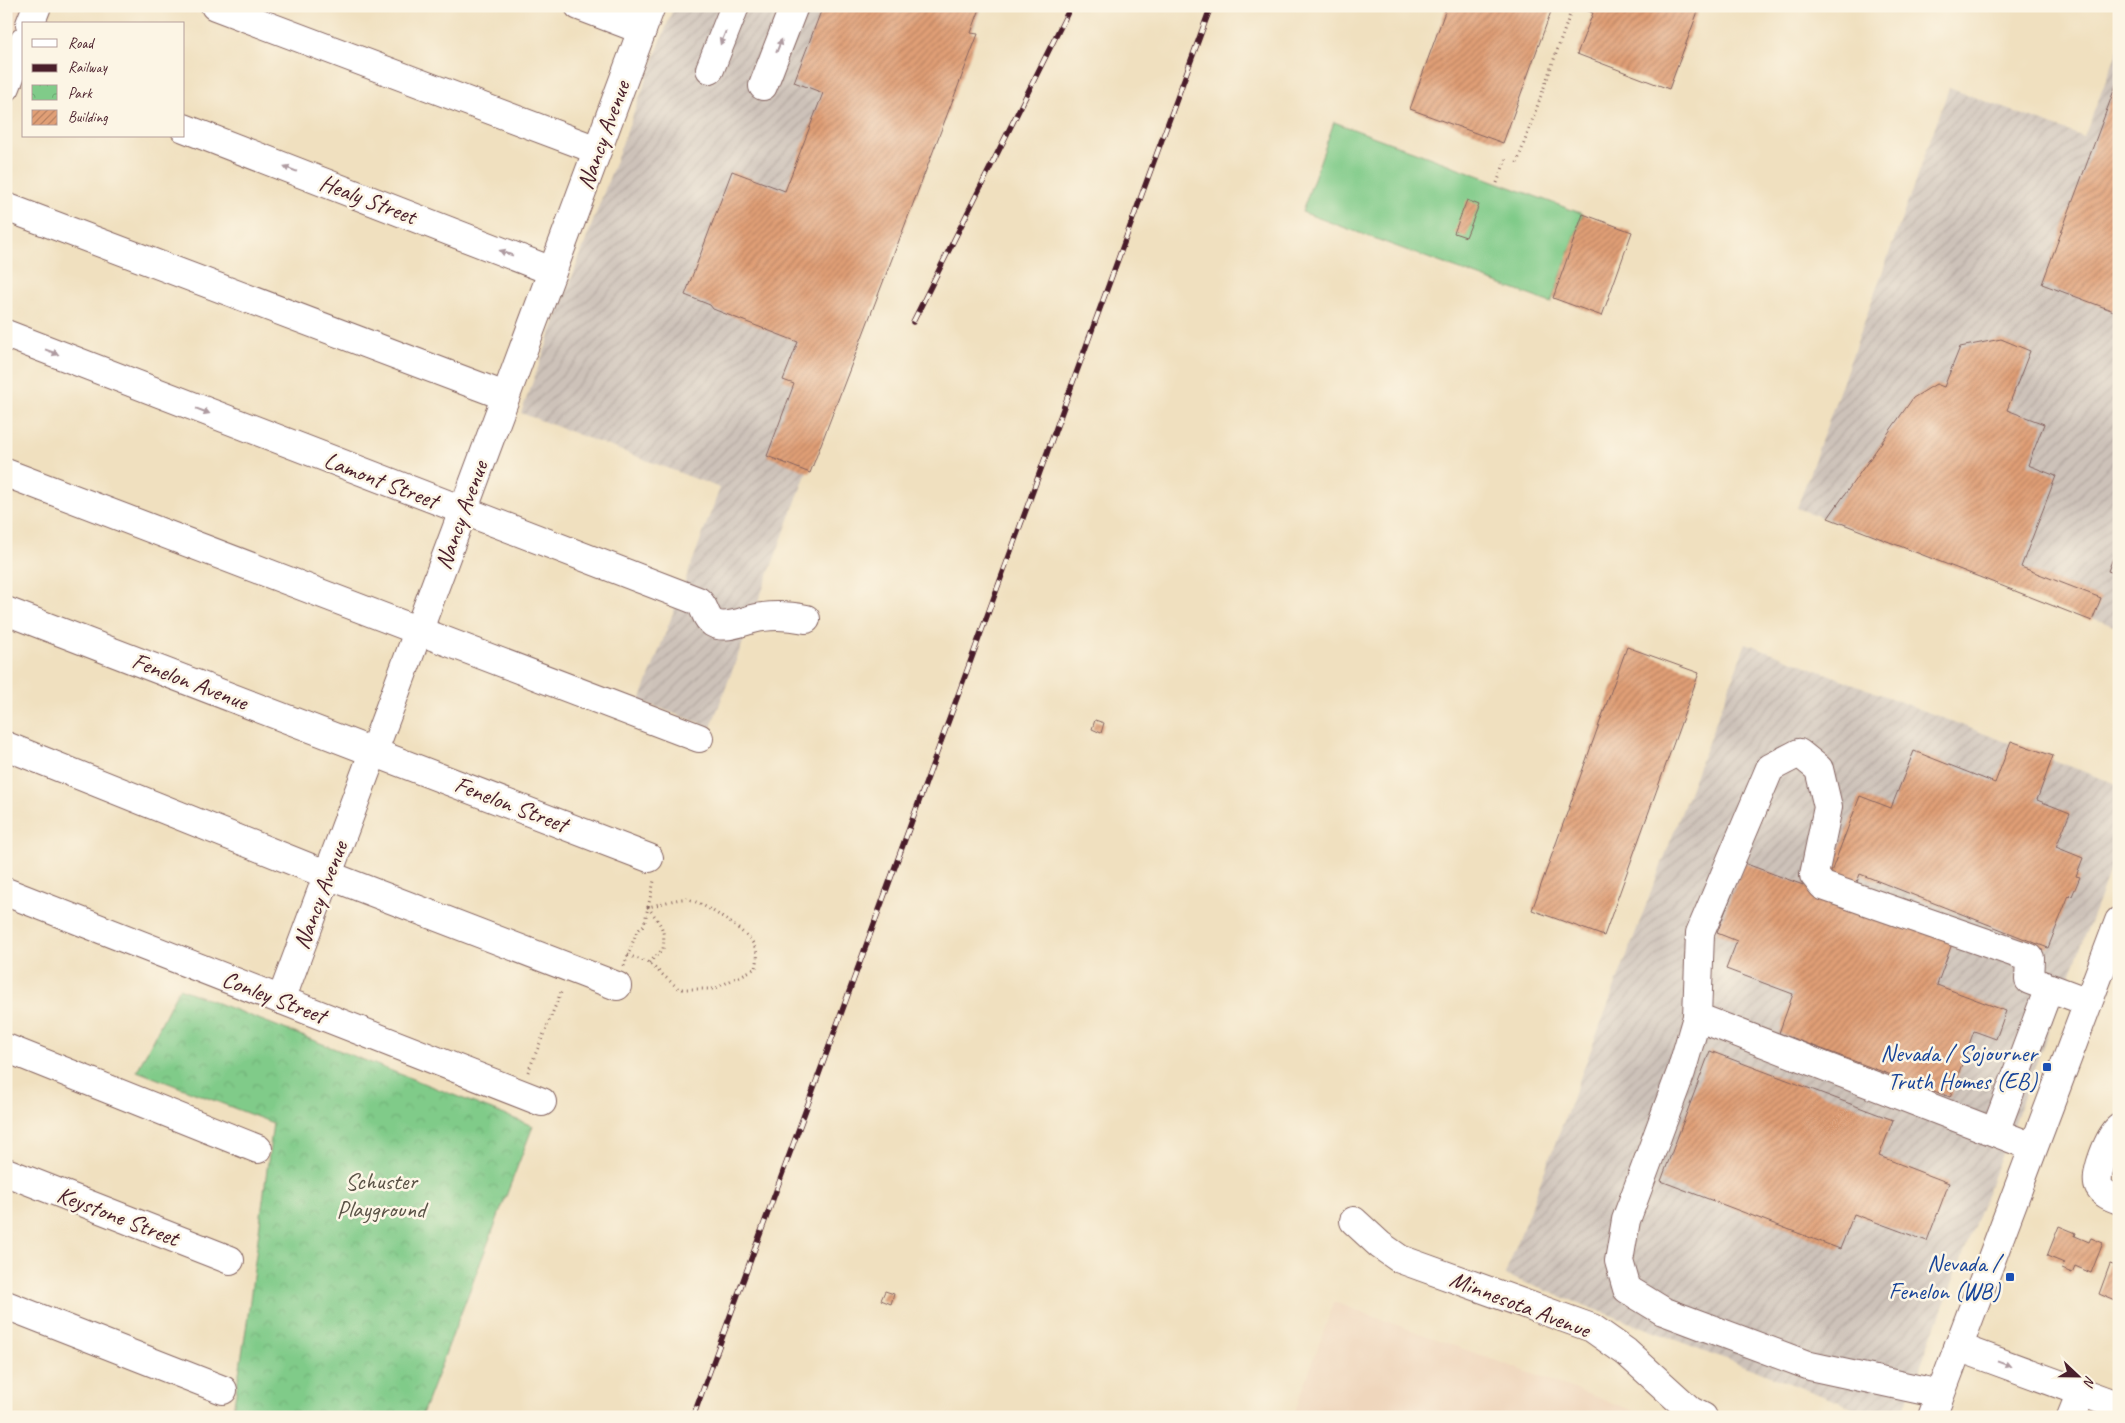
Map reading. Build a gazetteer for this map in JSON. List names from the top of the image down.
{
  "streets": {
    "street": [
      "Nancy Avenue",
      "Healy Street",
      "Lamont Street",
      "Fenelon Avenue",
      "Fenelon Street",
      "Conley Street",
      "Keystone Street",
      "Minnesota Avenue"
    ]
  },
  "crossings": [
    ["Nancy Avenue", "Healy Street"],
    ["Nancy Avenue", "Lamont Street"],
    ["Nancy Avenue", "Fenelon Avenue"],
    ["Nancy Avenue", "Fenelon Street"],
    ["Nancy Avenue", "Conley Street"],
    ["Fenelon Avenue", "Fenelon Street"]
  ],
  "parks": ["Schuster Playground"],
  "places": {
    "transit": ["Nevada / Sojourner Truth Homes (EB)", "Nevada / Fenelon (WB)"]
  },
  "legend": [
    "Road",
    "Railway",
    "Park",
    "Building"
  ],
  "north": "right"
}
